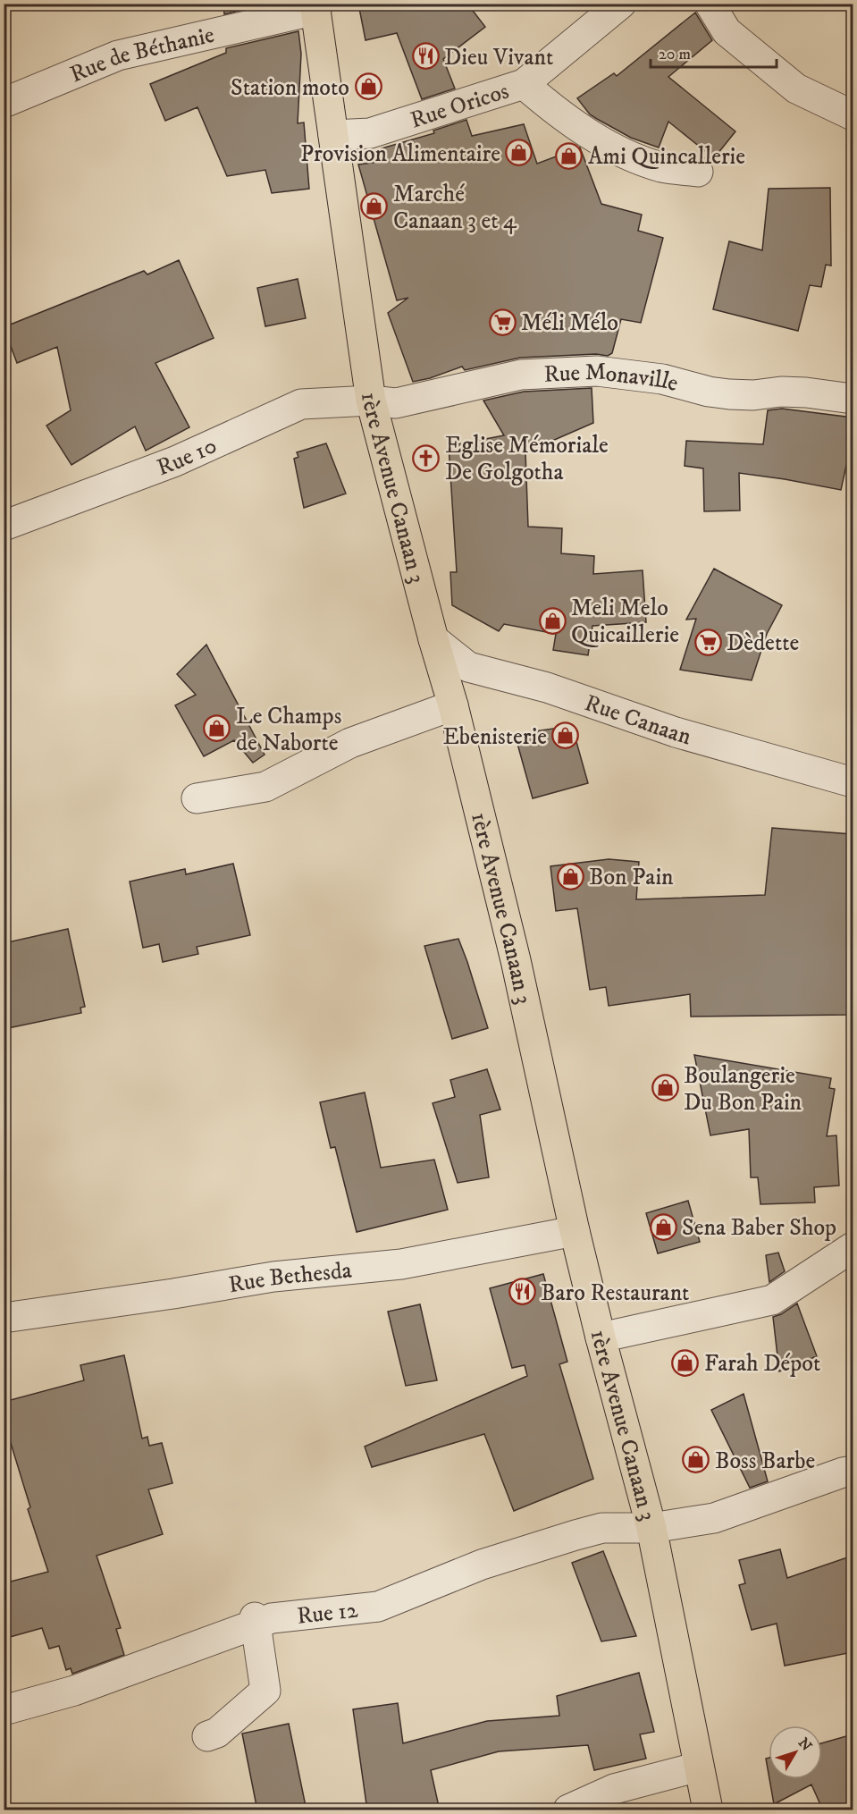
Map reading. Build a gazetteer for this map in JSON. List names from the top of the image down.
{
  "streets": {
    "main road": ["1ère Avenue Canaan 3"],
    "street": [
      "Rue de Béthanie",
      "Rue Oricos",
      "Rue Monaville",
      "Rue 10",
      "Rue Canaan",
      "Rue Bethesda",
      "Rue 12"
    ]
  },
  "crossings": [
    ["Rue de Béthanie", "1ère Avenue Canaan 3"],
    ["Rue Oricos", "1ère Avenue Canaan 3"],
    ["Rue Monaville", "Rue 10"],
    ["Rue Monaville", "1ère Avenue Canaan 3"],
    ["Rue 10", "1ère Avenue Canaan 3"],
    ["1ère Avenue Canaan 3", "Rue Canaan"],
    ["1ère Avenue Canaan 3", "Rue Bethesda"],
    ["1ère Avenue Canaan 3", "Rue 12"]
  ],
  "places": {
    "restaurant": ["Dieu Vivant", "Baro Restaurant"],
    "shop": [
      "Station moto",
      "Provision Alimentaire",
      "Ami Quincallerie",
      "Marché Canaan 3 et 4",
      "Meli Melo Quicaillerie",
      "Le Champs de Naborte",
      "Ebenisterie",
      "Bon Pain",
      "Boulangerie Du Bon Pain",
      "Sena Baber Shop",
      "Farah Dépot",
      "Boss Barbe"
    ],
    "supermarket": ["Méli Mélo", "Dèdette"],
    "church": ["Eglise Mémoriale De Golgotha"]
  },
  "scale_bar": "20 m",
  "north": "top right"
}
